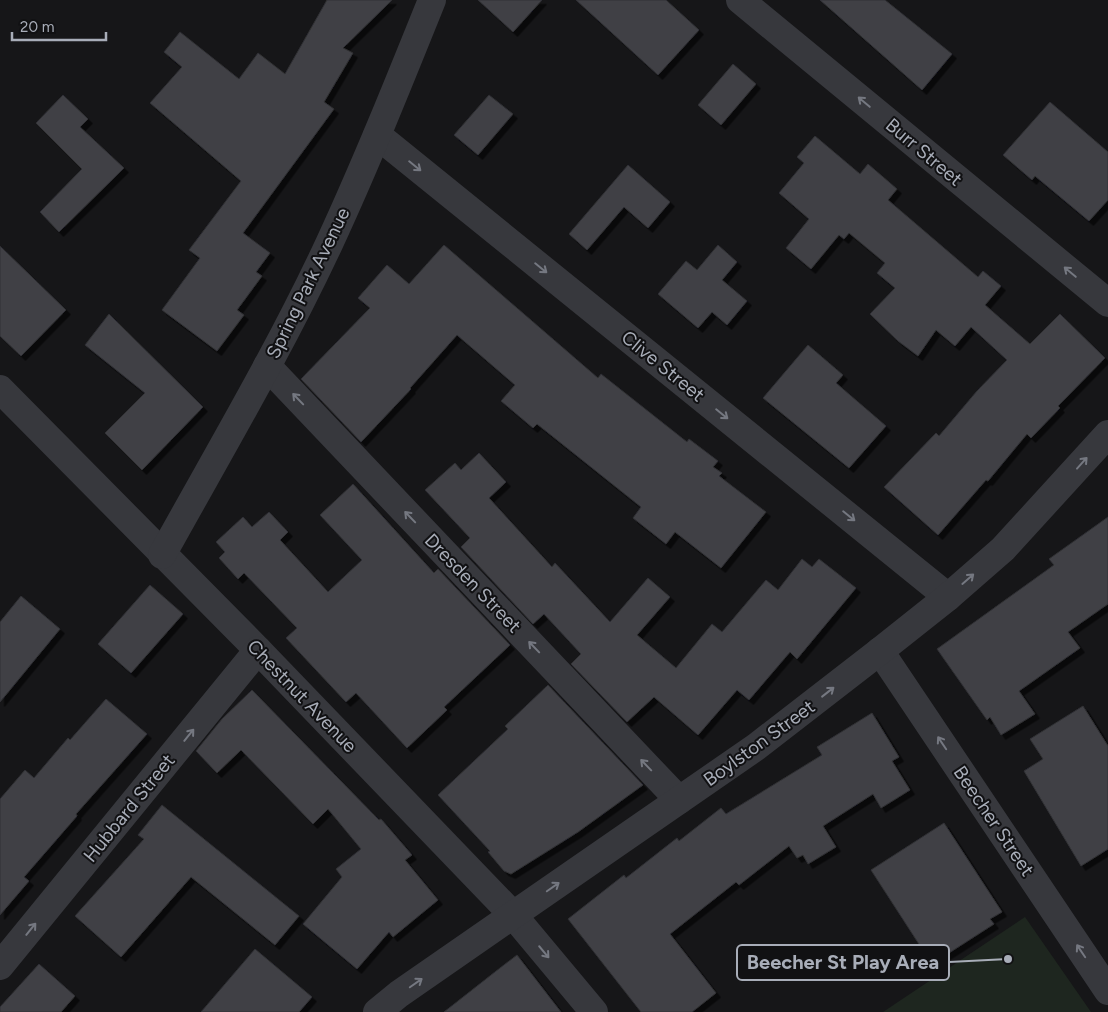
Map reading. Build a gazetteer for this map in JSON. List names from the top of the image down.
{
  "streets": {
    "street": [
      "Burr Street",
      "Spring Park Avenue",
      "Clive Street",
      "Dresden Street",
      "Chestnut Avenue",
      "Boylston Street",
      "Hubbard Street",
      "Beecher Street"
    ]
  },
  "crossings": [
    ["Spring Park Avenue", "Clive Street"],
    ["Spring Park Avenue", "Dresden Street"],
    ["Spring Park Avenue", "Chestnut Avenue"],
    ["Clive Street", "Boylston Street"],
    ["Dresden Street", "Boylston Street"],
    ["Chestnut Avenue", "Boylston Street"],
    ["Chestnut Avenue", "Hubbard Street"],
    ["Boylston Street", "Beecher Street"]
  ],
  "one_way": [
    "Burr Street",
    "Clive Street",
    "Dresden Street",
    "Boylston Street",
    "Hubbard Street",
    "Beecher Street"
  ],
  "places": ["Beecher St Play Area"],
  "scale_bar": "20 m"
}
